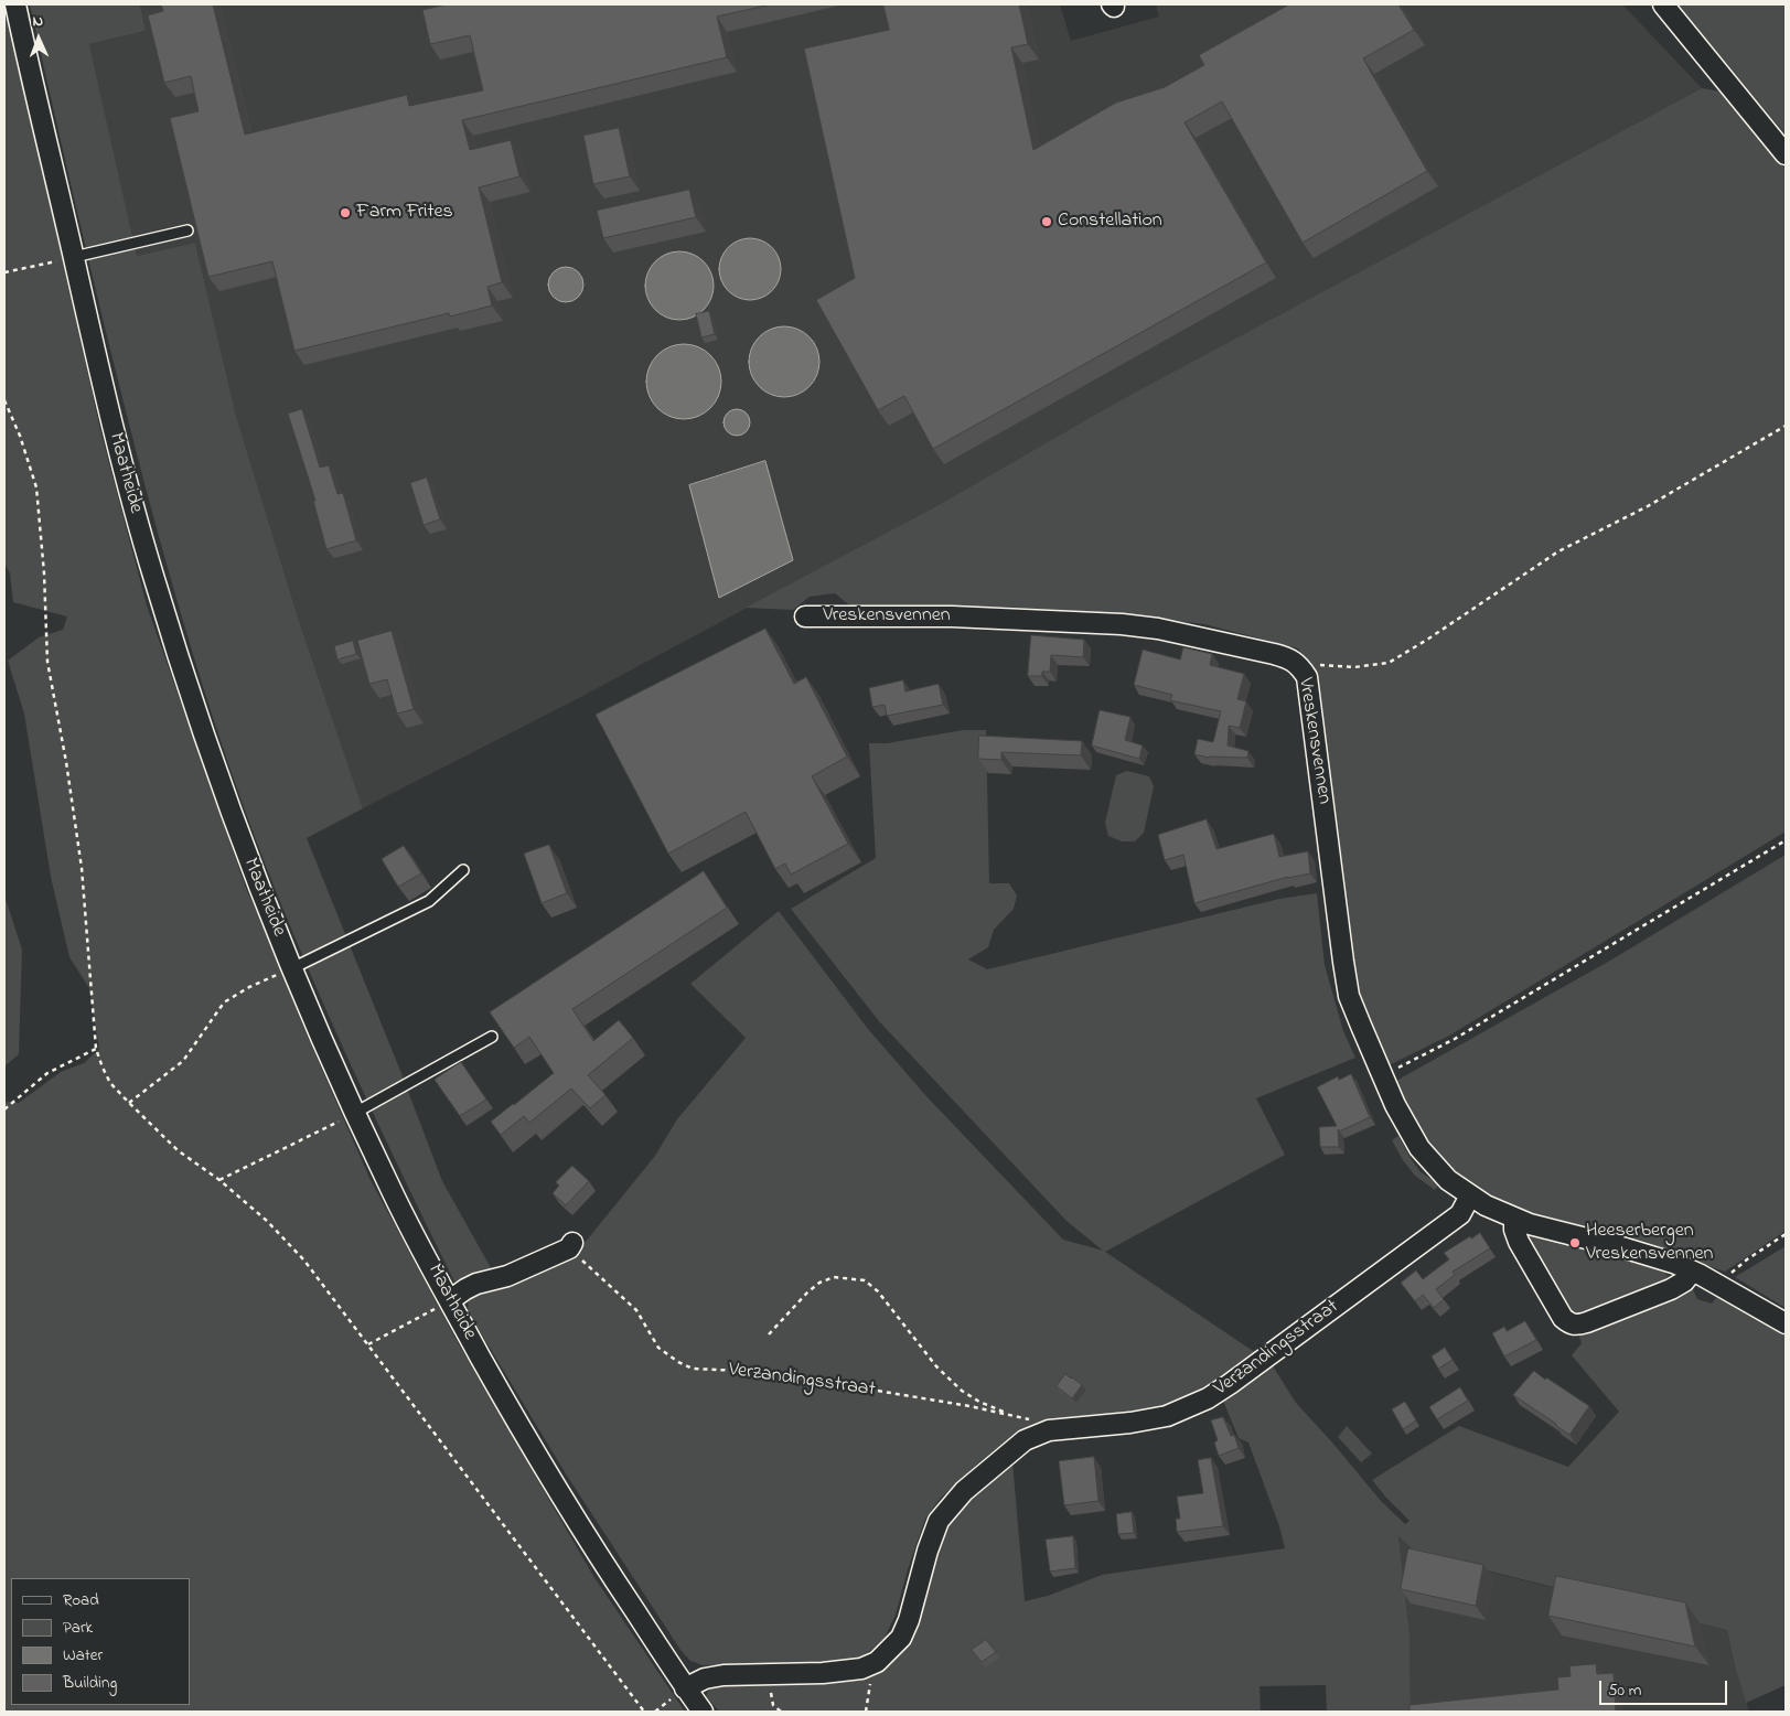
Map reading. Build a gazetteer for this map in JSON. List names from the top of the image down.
{
  "streets": {
    "street": ["Maatheide", "Vreskensvennen", "Verzandingsstraat"]
  },
  "crossings": [
    ["Maatheide", "Verzandingsstraat"],
    ["Vreskensvennen", "Verzandingsstraat"]
  ],
  "places": ["Farm Frites", "Constellation", "Heeserbergen Vreskensvennen"],
  "legend": [
    "Road",
    "Park",
    "Water",
    "Building"
  ],
  "scale_bar": "50 m",
  "north": "top"
}
